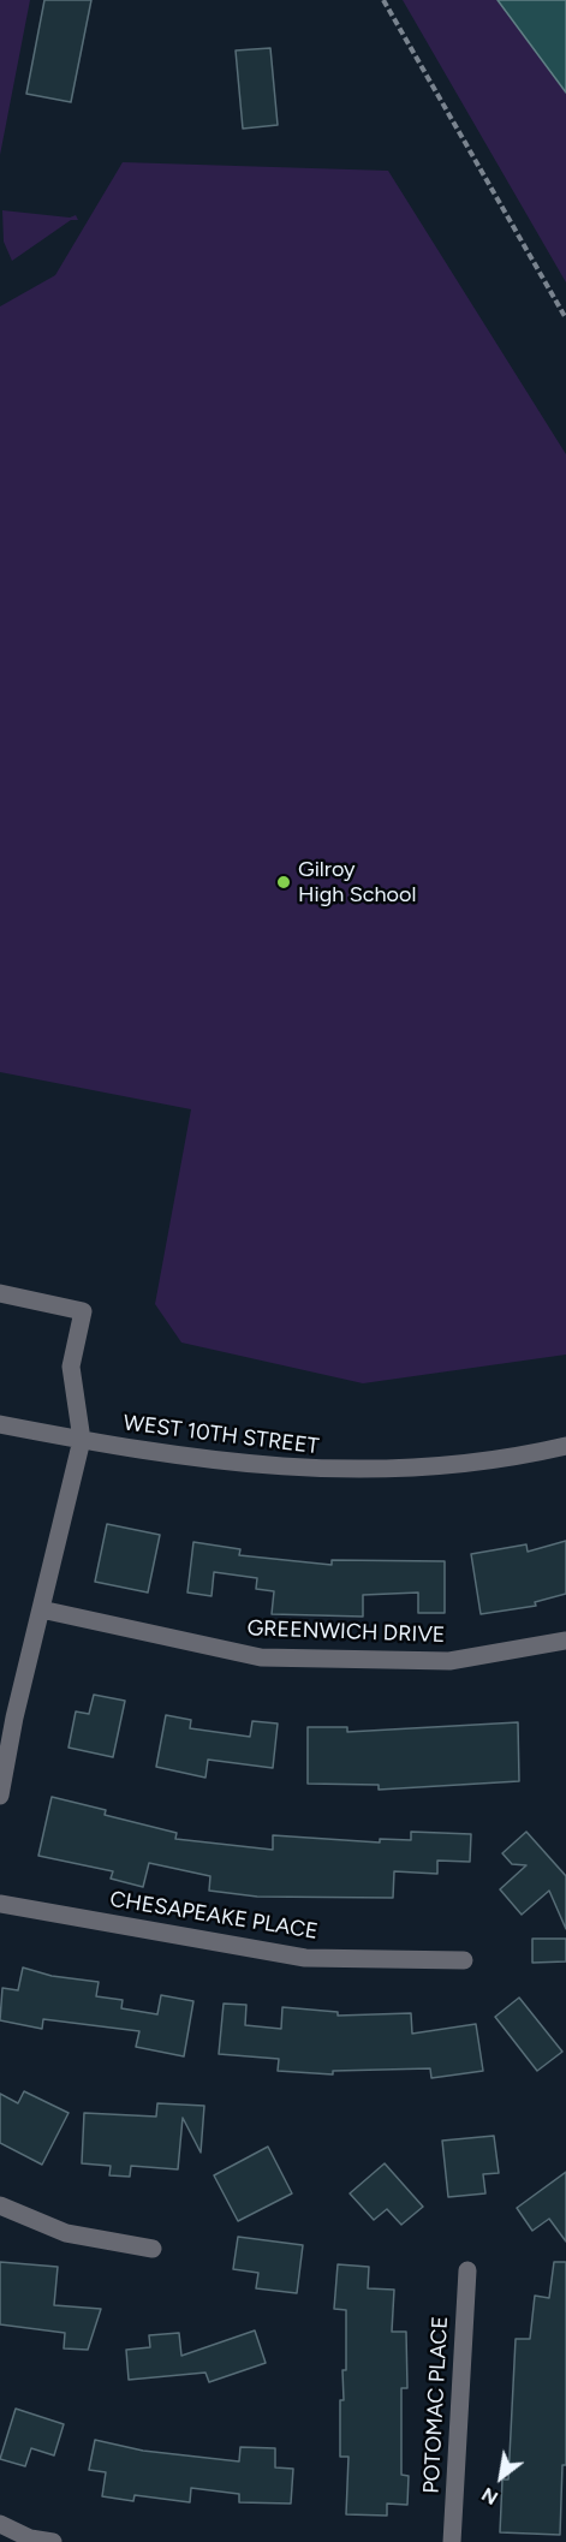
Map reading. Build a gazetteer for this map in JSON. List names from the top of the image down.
{
  "streets": {
    "street": [
      "WEST 10TH STREET",
      "GREENWICH DRIVE",
      "CHESAPEAKE PLACE",
      "POTOMAC PLACE"
    ]
  },
  "places": ["Gilroy High School"],
  "north": "bottom left"
}
